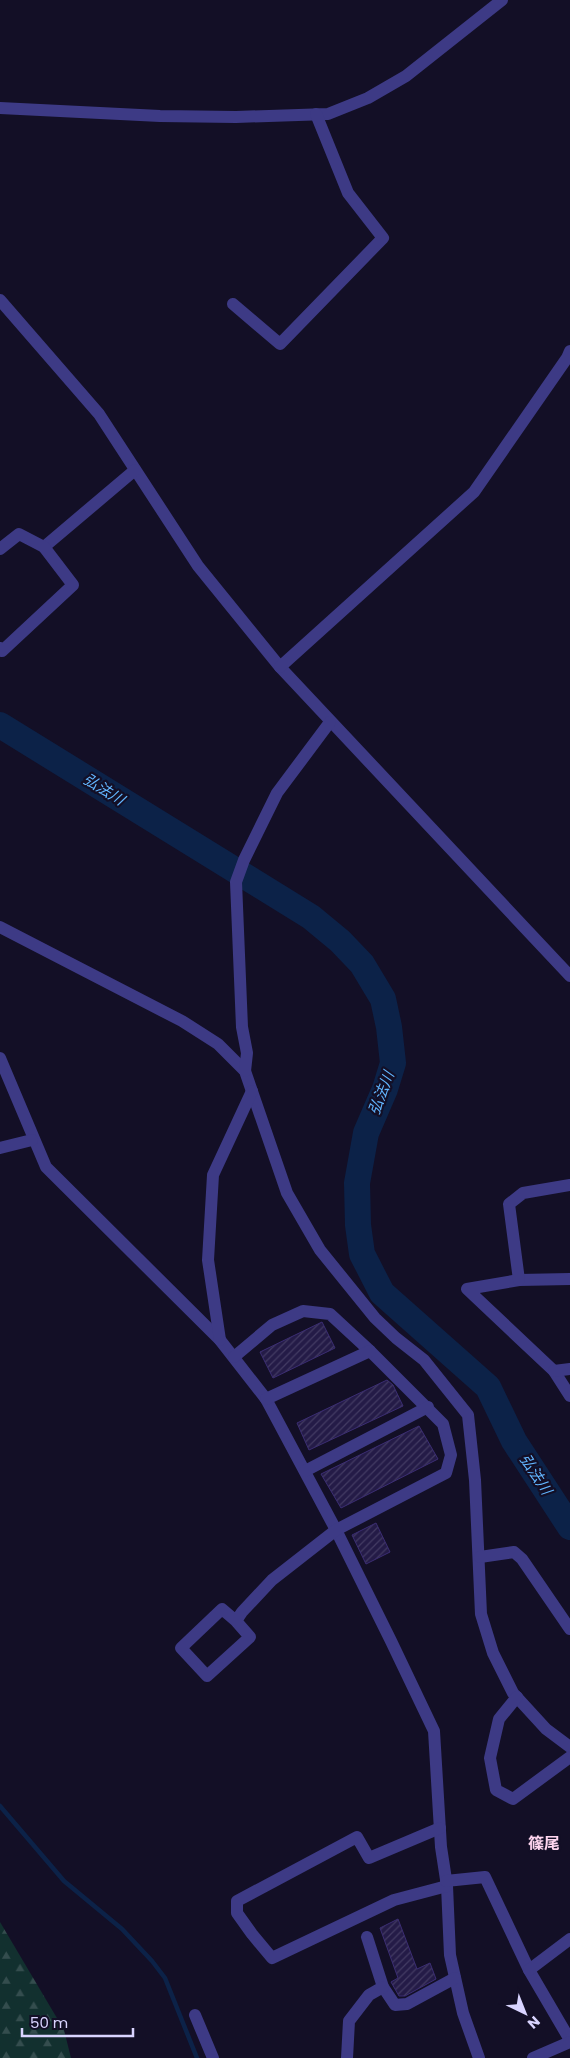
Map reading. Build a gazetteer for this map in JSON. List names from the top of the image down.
{
  "districts": ["篠尾"],
  "water": ["弘法川"],
  "scale_bar": "50 m",
  "north": "bottom right"
}
